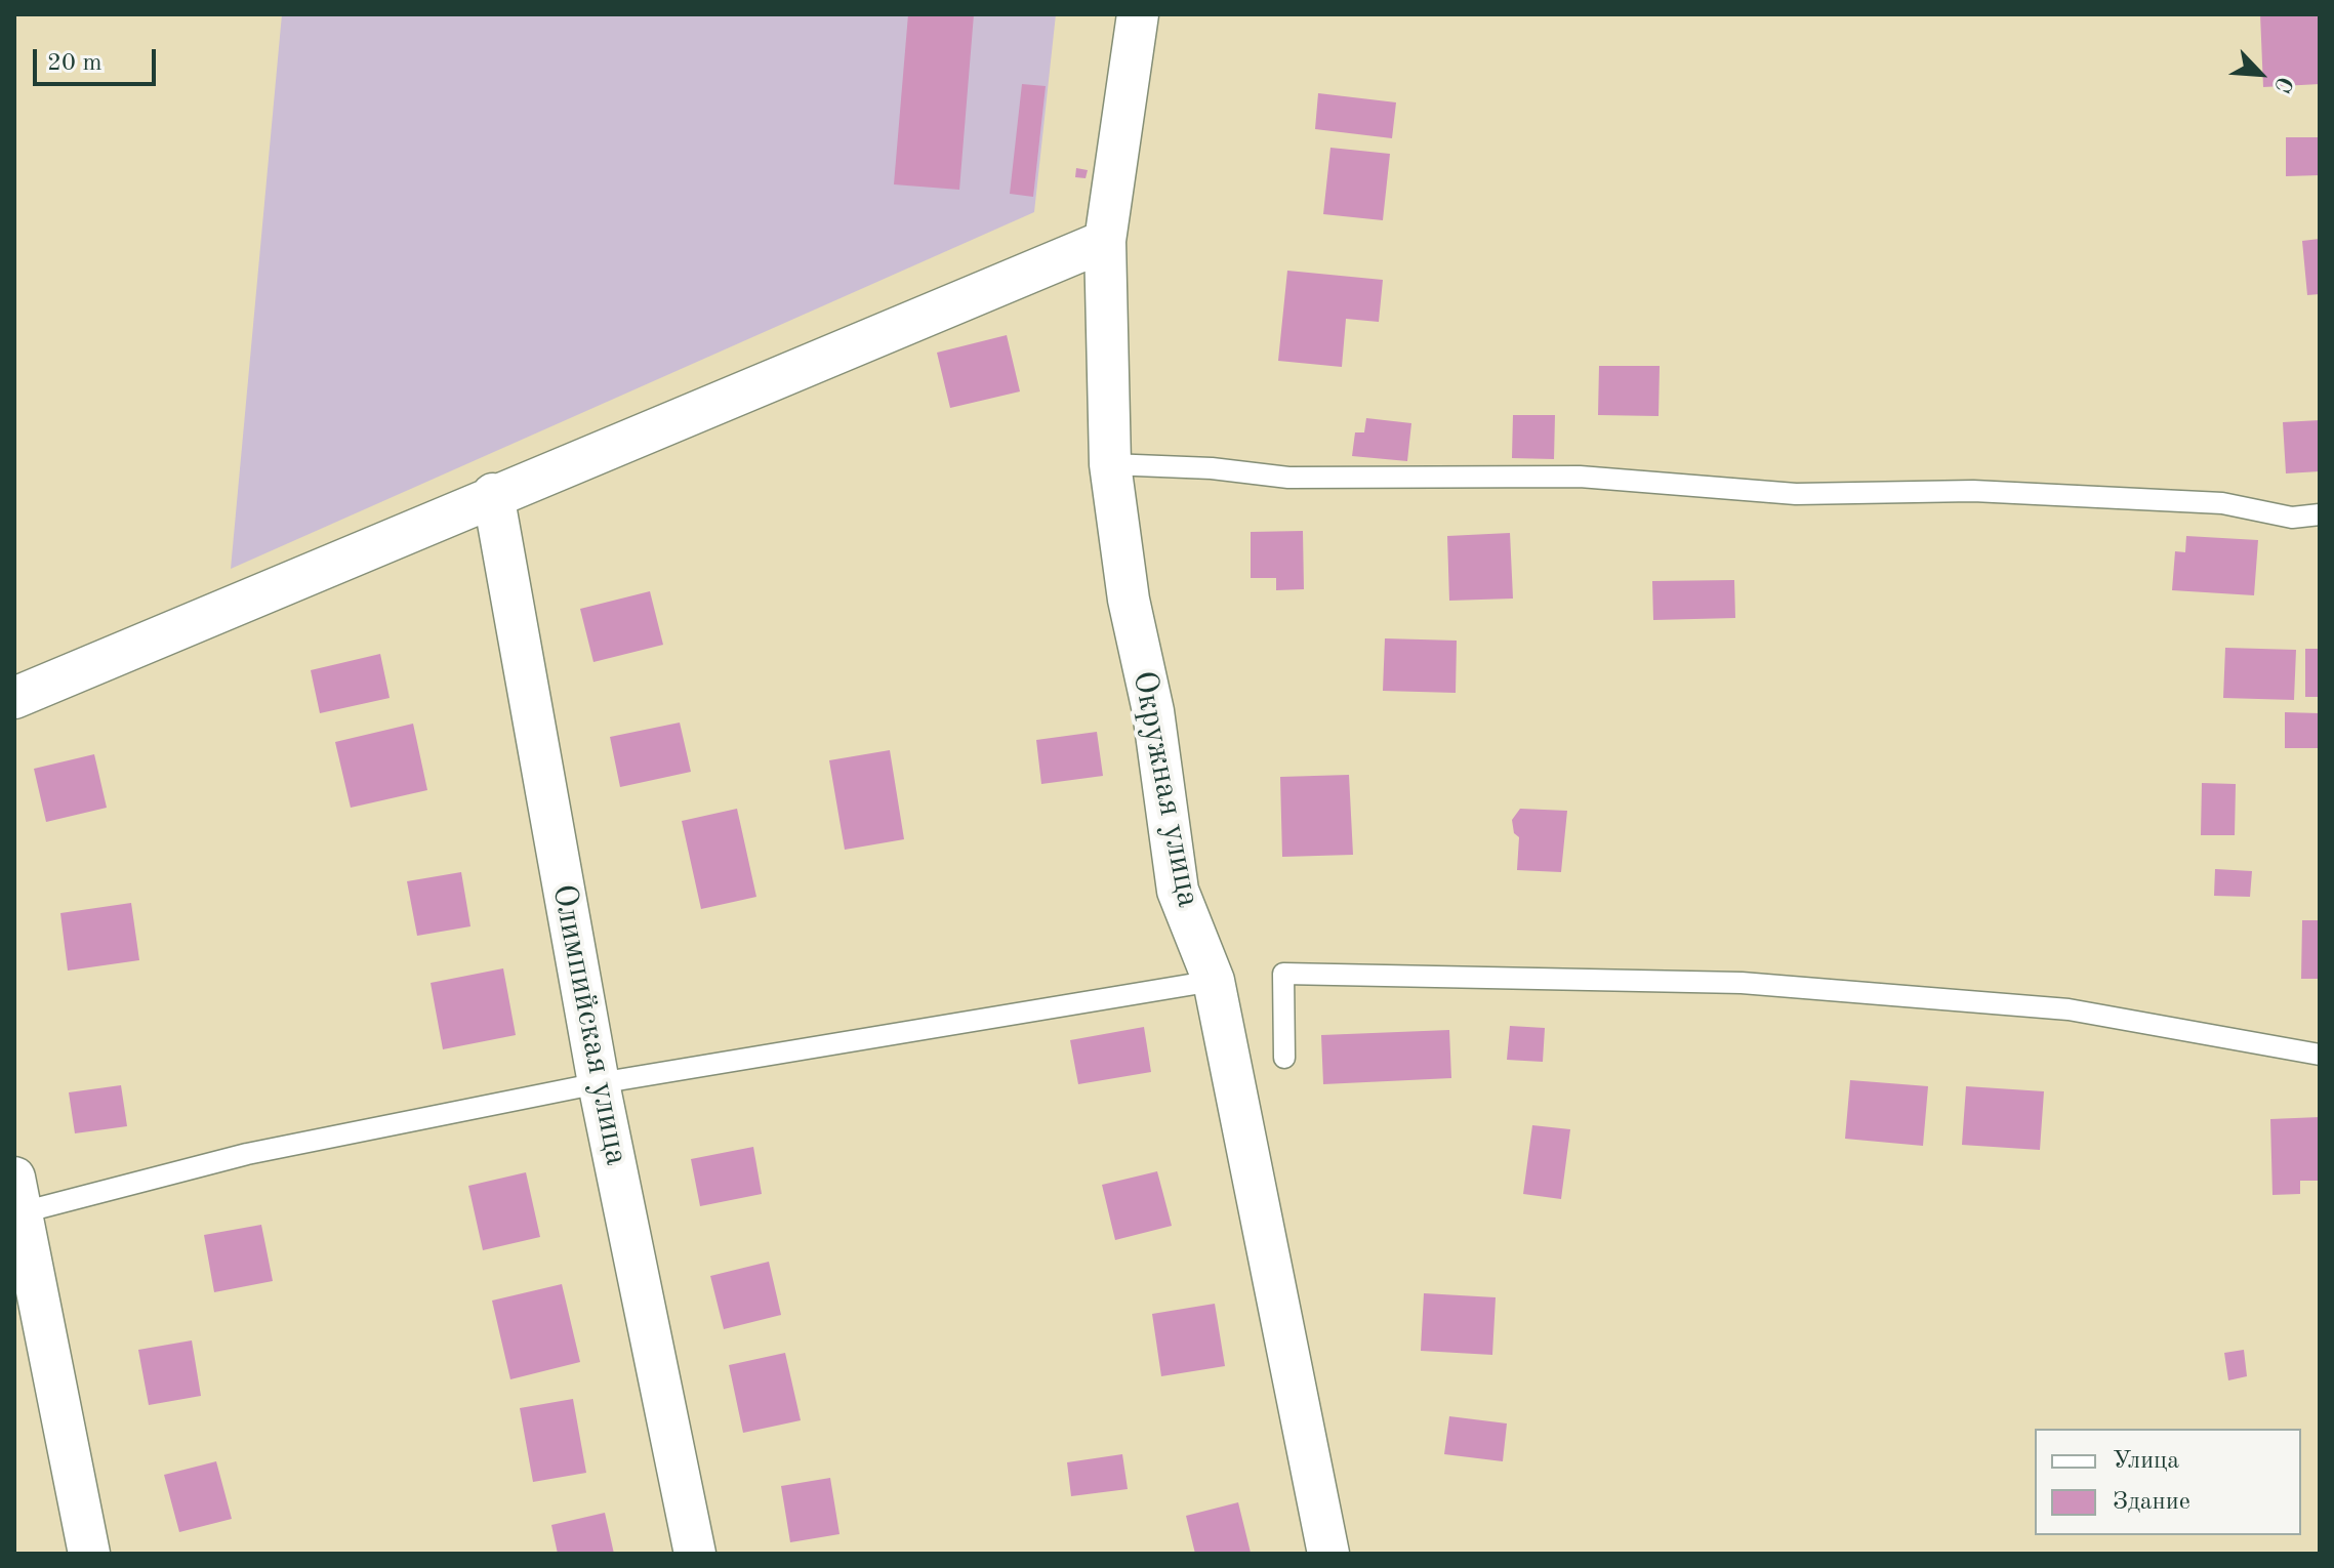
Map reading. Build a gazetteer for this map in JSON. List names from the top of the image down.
{
  "streets": {
    "street": ["Окружная улица", "Олимпийская улица"]
  },
  "legend": ["Улица", "Здание"],
  "scale_bar": "20 m",
  "north": "bottom right"
}
